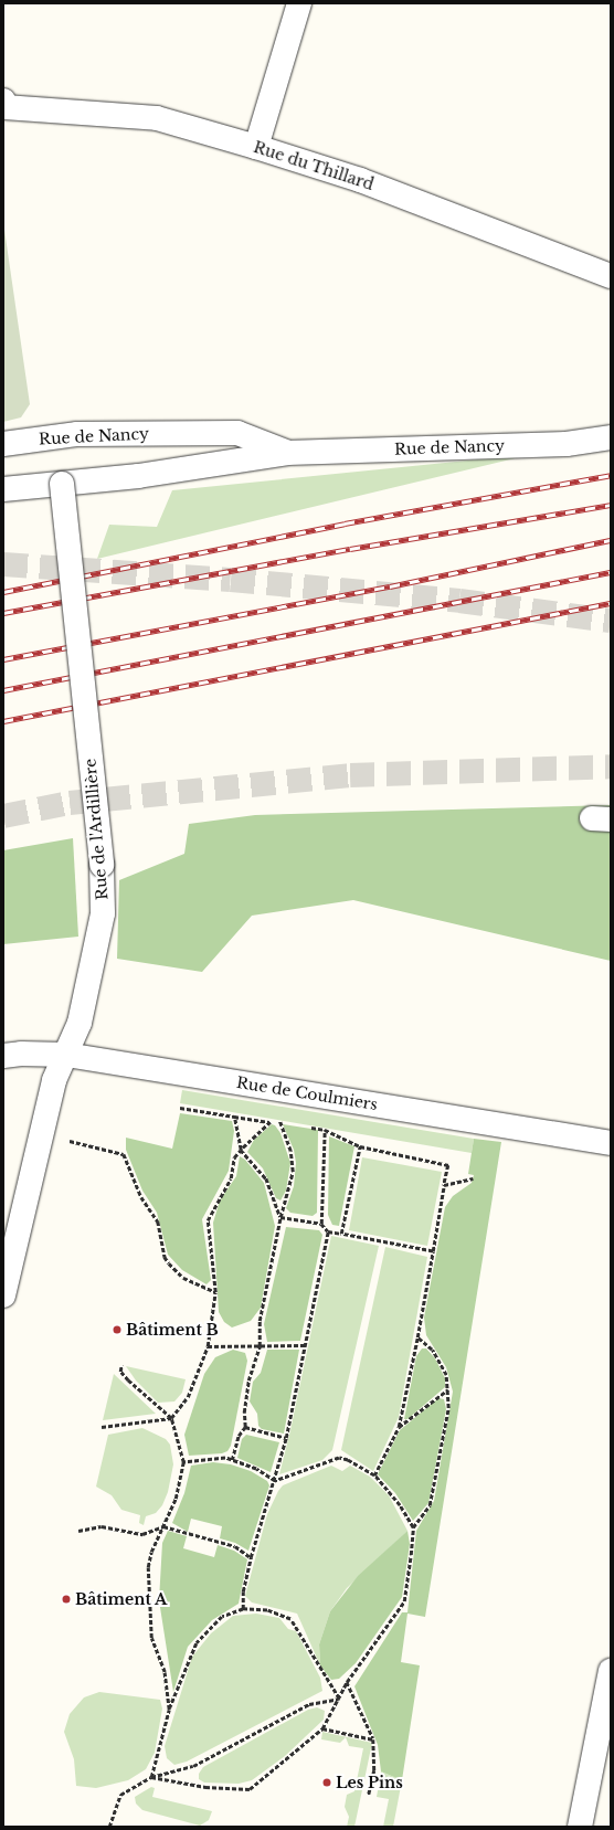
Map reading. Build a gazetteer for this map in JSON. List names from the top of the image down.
{
  "streets": {
    "street": [
      "Rue du Thillard",
      "Rue de Nancy",
      "Rue de l'Ardillière",
      "Rue de Coulmiers"
    ]
  },
  "crossings": [
    ["Rue de Nancy", "Rue de l'Ardillière"],
    ["Rue de l'Ardillière", "Rue de Coulmiers"]
  ],
  "places": ["Bâtiment B", "Bâtiment A", "Les Pins"]
}
